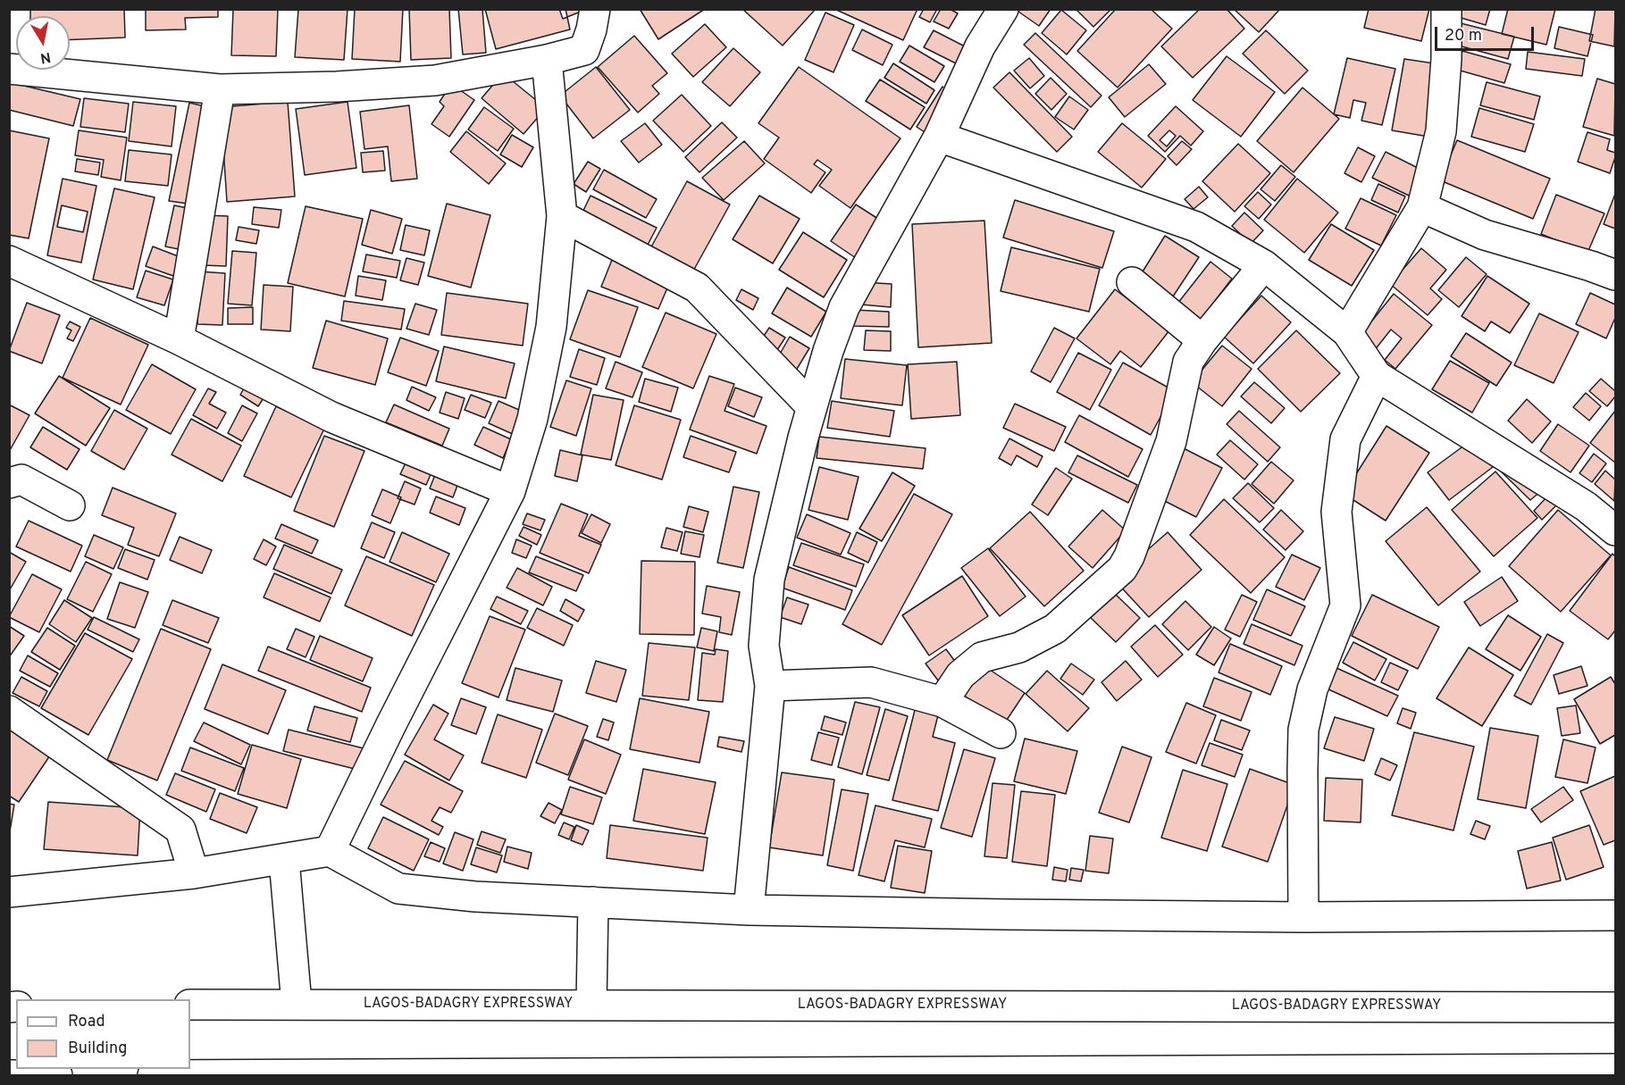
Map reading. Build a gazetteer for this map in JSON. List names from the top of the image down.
{
  "streets": {
    "main road": ["LAGOS-BADAGRY EXPRESSWAY"]
  },
  "legend": ["Road", "Building"],
  "scale_bar": "20 m",
  "north": "bottom"
}
